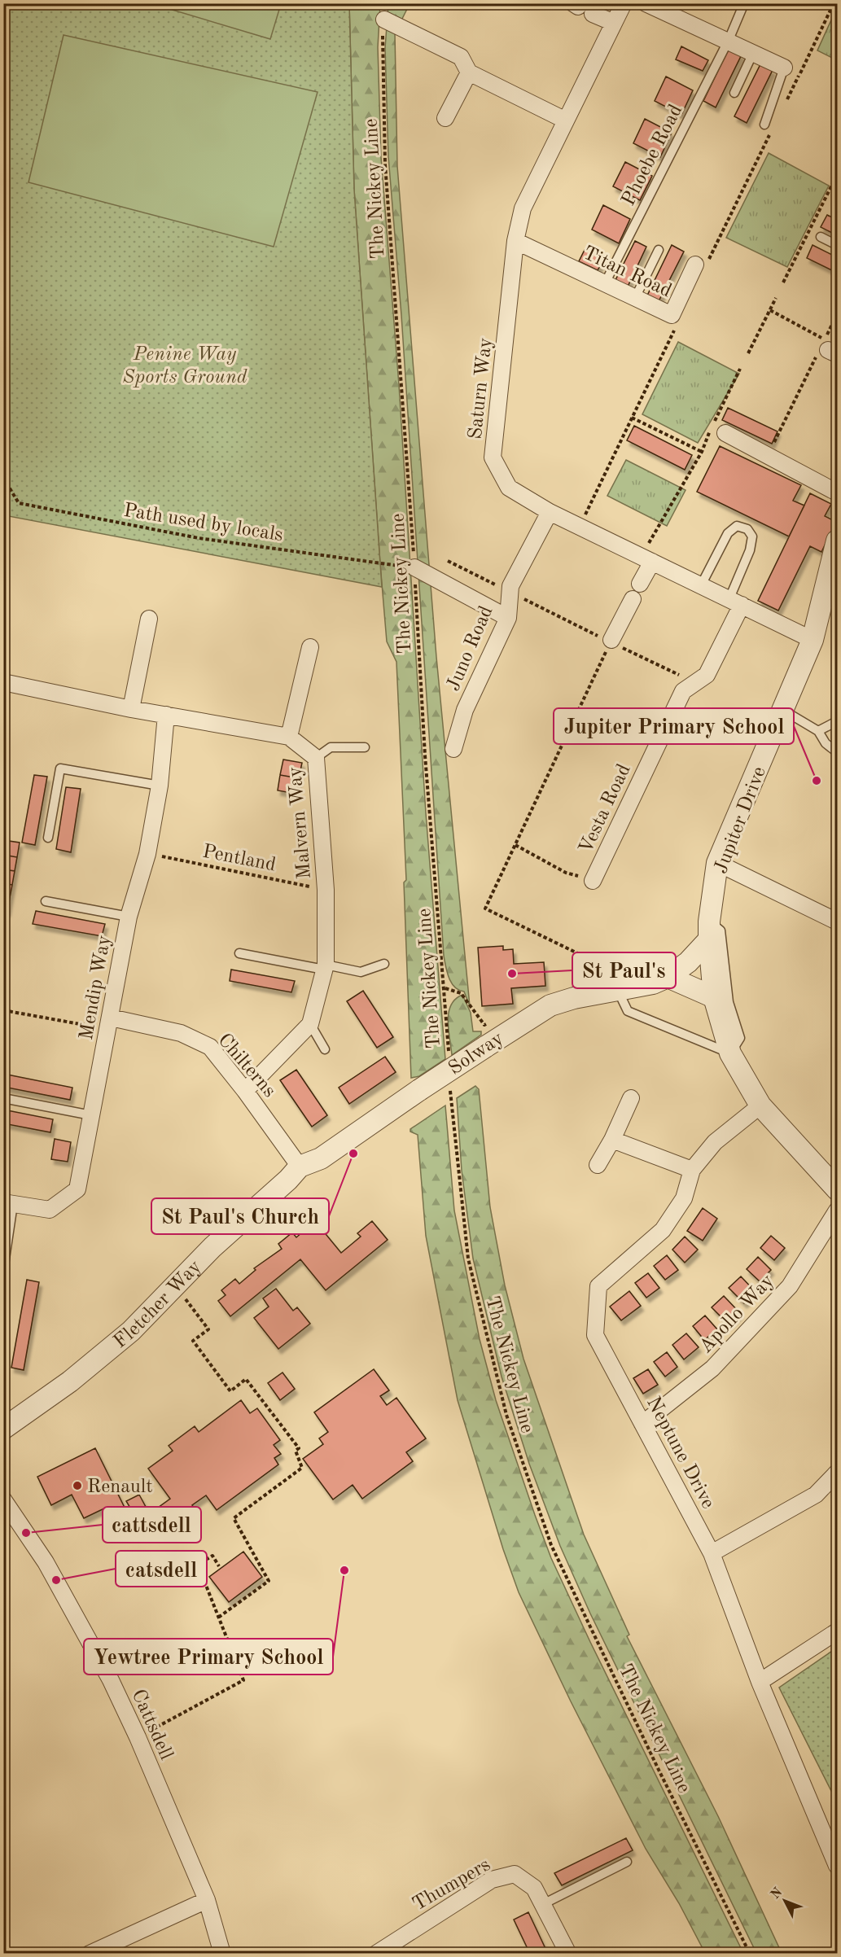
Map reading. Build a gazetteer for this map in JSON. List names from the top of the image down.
{
  "streets": {
    "street": [
      "Titan Road",
      "Saturn Way",
      "Juno Road",
      "Vesta Road",
      "Jupiter Drive",
      "Malvern Way",
      "Mendip Way",
      "Solway",
      "Chilterns",
      "Fletcher Way",
      "Apollo Way",
      "Neptune Drive",
      "Cattsdell",
      "Thumpers"
    ],
    "lane": ["Phoebe Road"],
    "path": ["The Nickey Line", "Path used by locals", "Pentland"]
  },
  "crossings": [
    ["Phoebe Road", "Titan Road"],
    ["The Nickey Line", "Path used by locals"],
    ["Titan Road", "Saturn Way"],
    ["Saturn Way", "Juno Road"],
    ["Saturn Way", "Vesta Road"],
    ["Saturn Way", "Jupiter Drive"],
    ["Jupiter Drive", "Solway"],
    ["Jupiter Drive", "Neptune Drive"],
    ["Malvern Way", "Pentland"],
    ["Malvern Way", "Mendip Way"],
    ["Pentland", "Mendip Way"],
    ["Mendip Way", "Chilterns"],
    ["Solway", "Chilterns"],
    ["Solway", "Fletcher Way"],
    ["Chilterns", "Fletcher Way"],
    ["Apollo Way", "Neptune Drive"]
  ],
  "parks": ["Penine Way Sports Ground"],
  "places": [
    "Jupiter Primary School",
    "St Paul's",
    "St Paul's Church",
    "Renault",
    "cattsdell",
    "Yewtree Primary School",
    "catsdell"
  ],
  "north": "top left"
}
